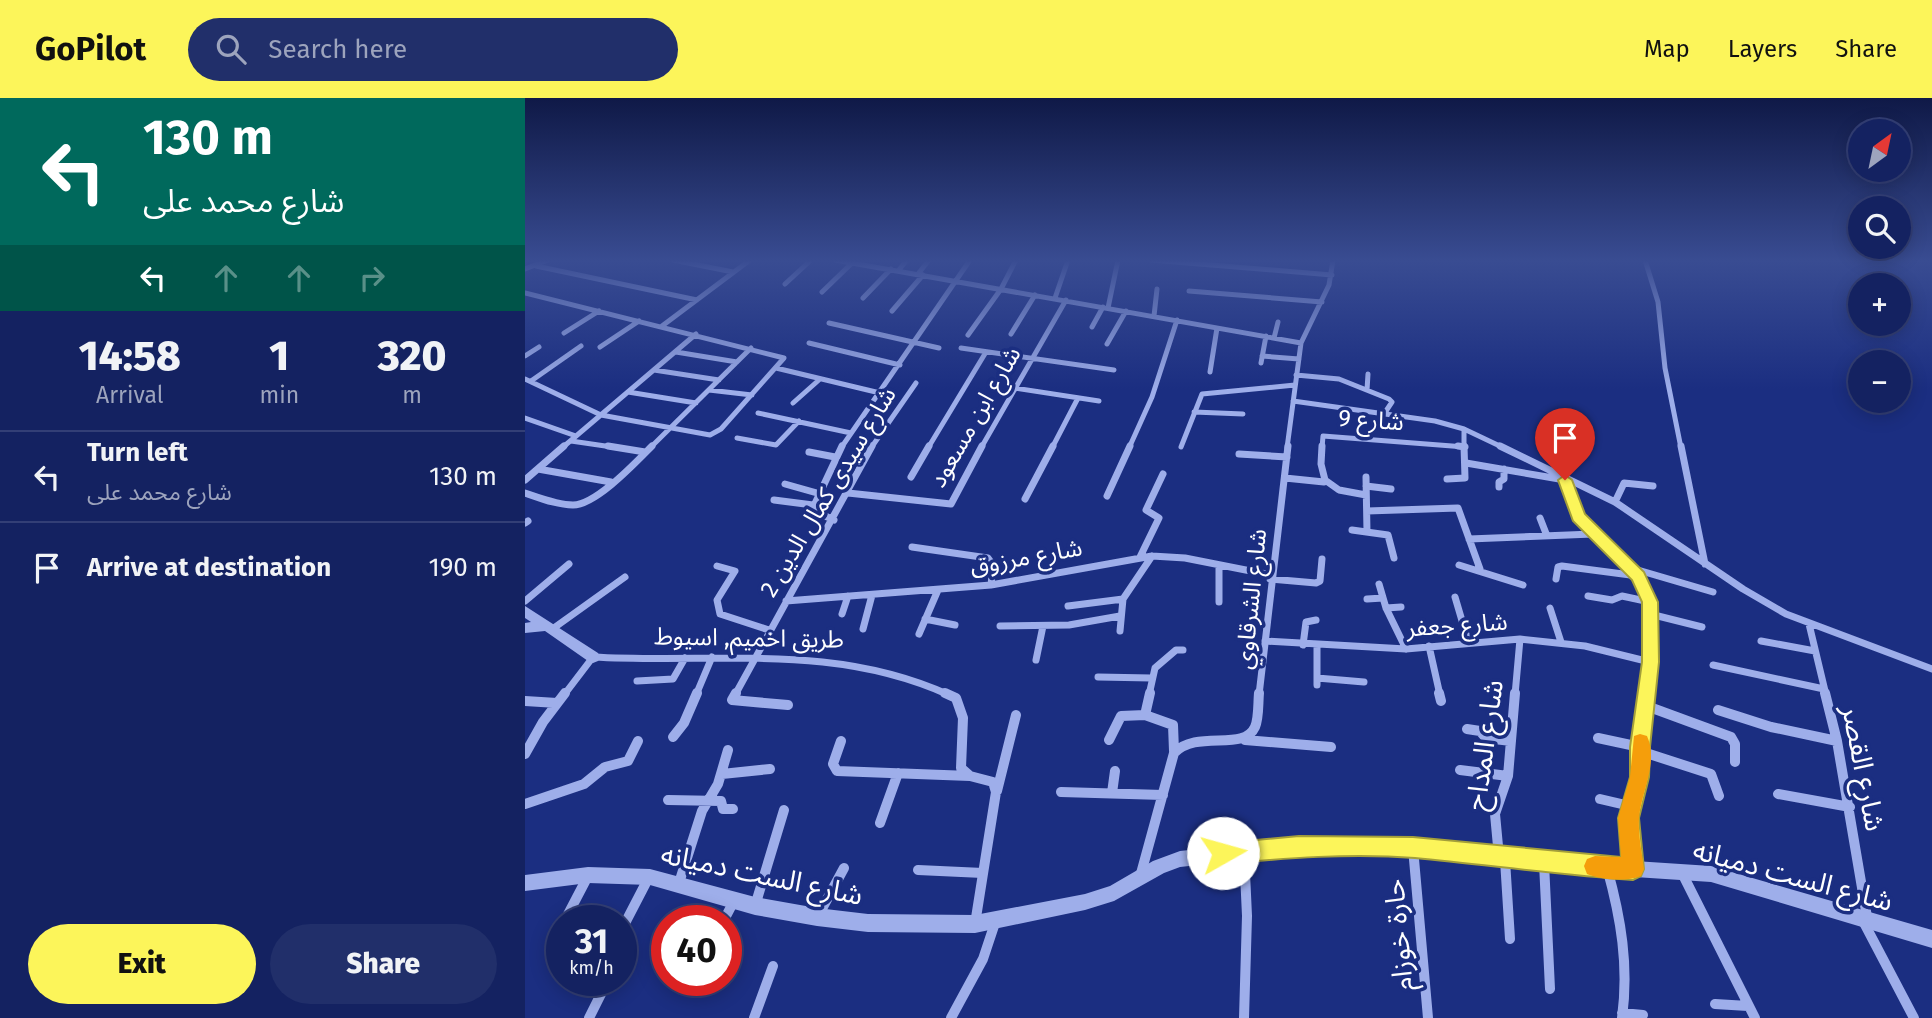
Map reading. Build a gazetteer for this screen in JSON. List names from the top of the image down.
{
  "streets": {
    "street": [
      "شارع ابن مسعود",
      "شارع 9",
      "شارع سيدى كمال الدين 2",
      "شارع مرزوق",
      "شارع الشرقاوي",
      "شارع جعفر",
      "طريق اخميم, اسيوط",
      "شارع المداح",
      "شارع القصر",
      "شارع الست دميانه",
      "حارة خوزام"
    ]
  },
  "crossings": [
    ["شارع ابن مسعود", "شارع سيدى كمال الدين 2"],
    ["شارع سيدى كمال الدين 2", "شارع مرزوق"],
    ["شارع سيدى كمال الدين 2", "طريق اخميم, اسيوط"],
    ["شارع مرزوق", "شارع الشرقاوي"],
    ["شارع الشرقاوي", "شارع جعفر"],
    ["شارع جعفر", "شارع المداح"],
    ["شارع المداح", "شارع الست دميانه"],
    ["شارع القصر", "شارع الست دميانه"],
    ["شارع الست دميانه", "حارة خوزام"]
  ],
  "north": "top right",
  "page": {
    "header": "GoPilot",
    "search": "Search here",
    "nav": ["Map", "Layers", "Share"],
    "turn": ["130 m", "شارع محمد على"],
    "map_buttons": ["+", "−"],
    "eta": [
      "14:58",
      "Arrival",
      "1",
      "min",
      "320",
      "m"
    ],
    "list": [
      {
        "name": "Turn left",
        "note": "شارع محمد على",
        "value": "130 m"
      },
      {
        "name": "Arrive at destination",
        "value": "190 m"
      }
    ],
    "speed": "31 km/h",
    "limit": "40",
    "buttons": ["Exit", "Share"]
  }
}
